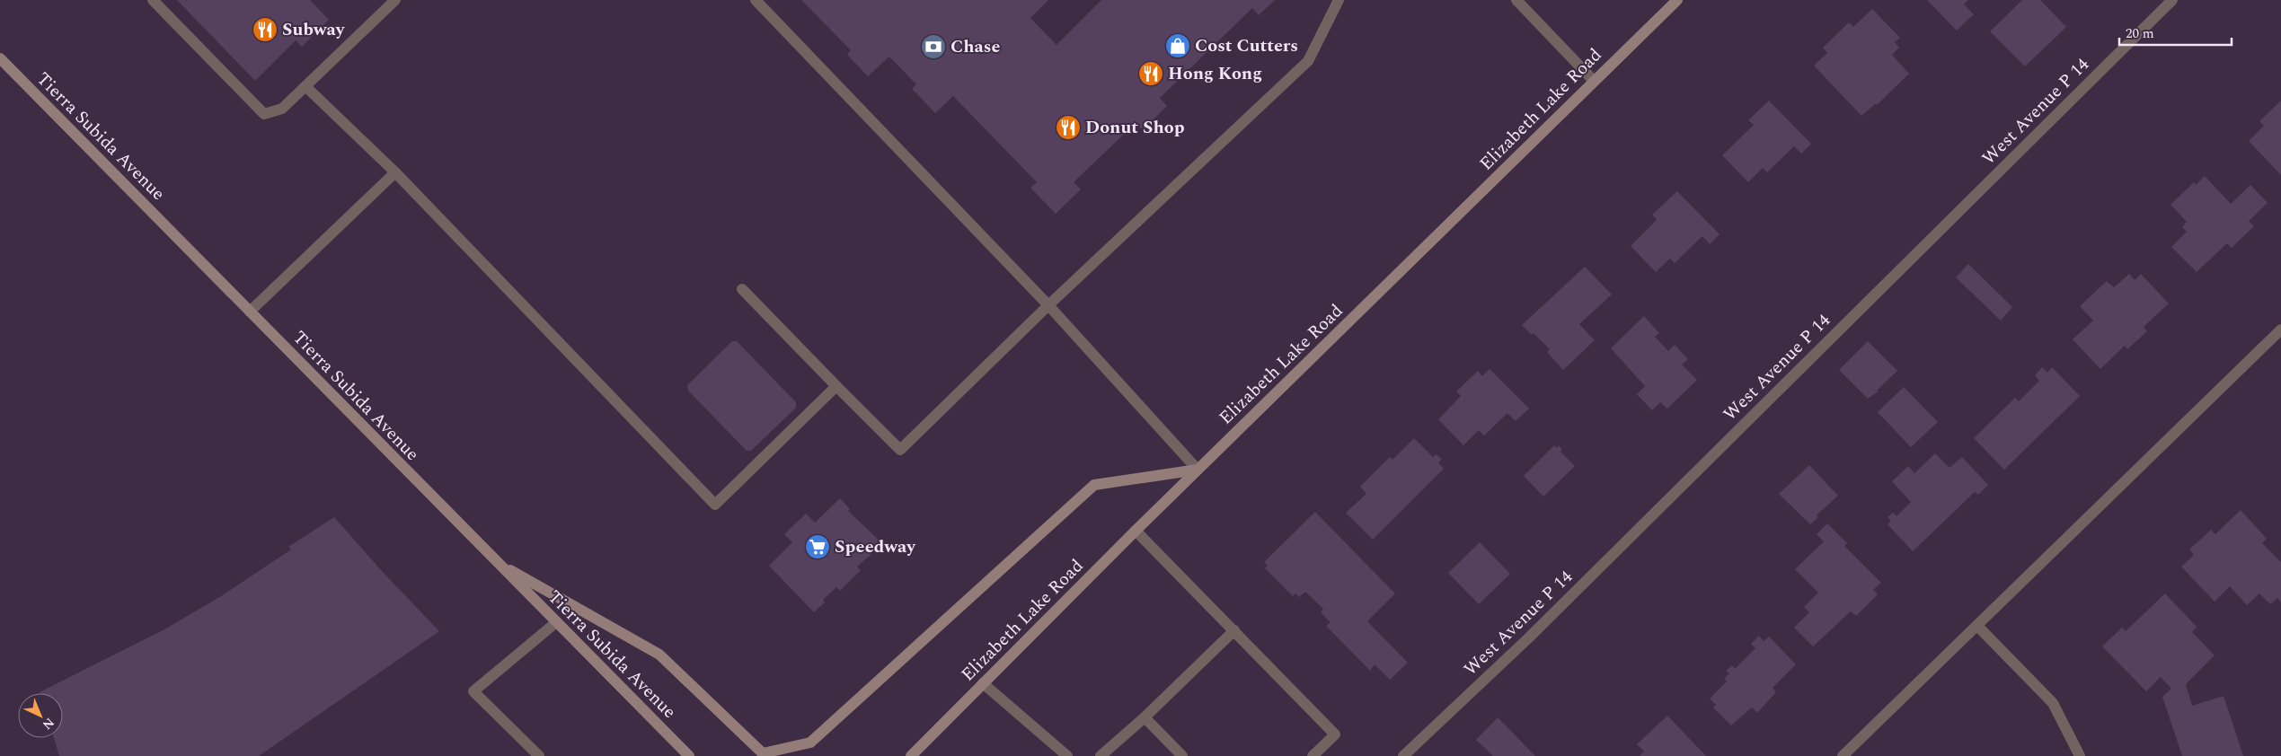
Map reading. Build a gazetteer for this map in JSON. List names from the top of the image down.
{
  "streets": {
    "main road": ["Elizabeth Lake Road", "Tierra Subida Avenue"],
    "street": ["West Avenue P 14"]
  },
  "places": {
    "restaurant": ["Subway", "Hong Kong", "Donut Shop"],
    "shop": ["Cost Cutters"],
    "bank": ["Chase"],
    "supermarket": ["Speedway"]
  },
  "scale_bar": "20 m",
  "north": "bottom right"
}
